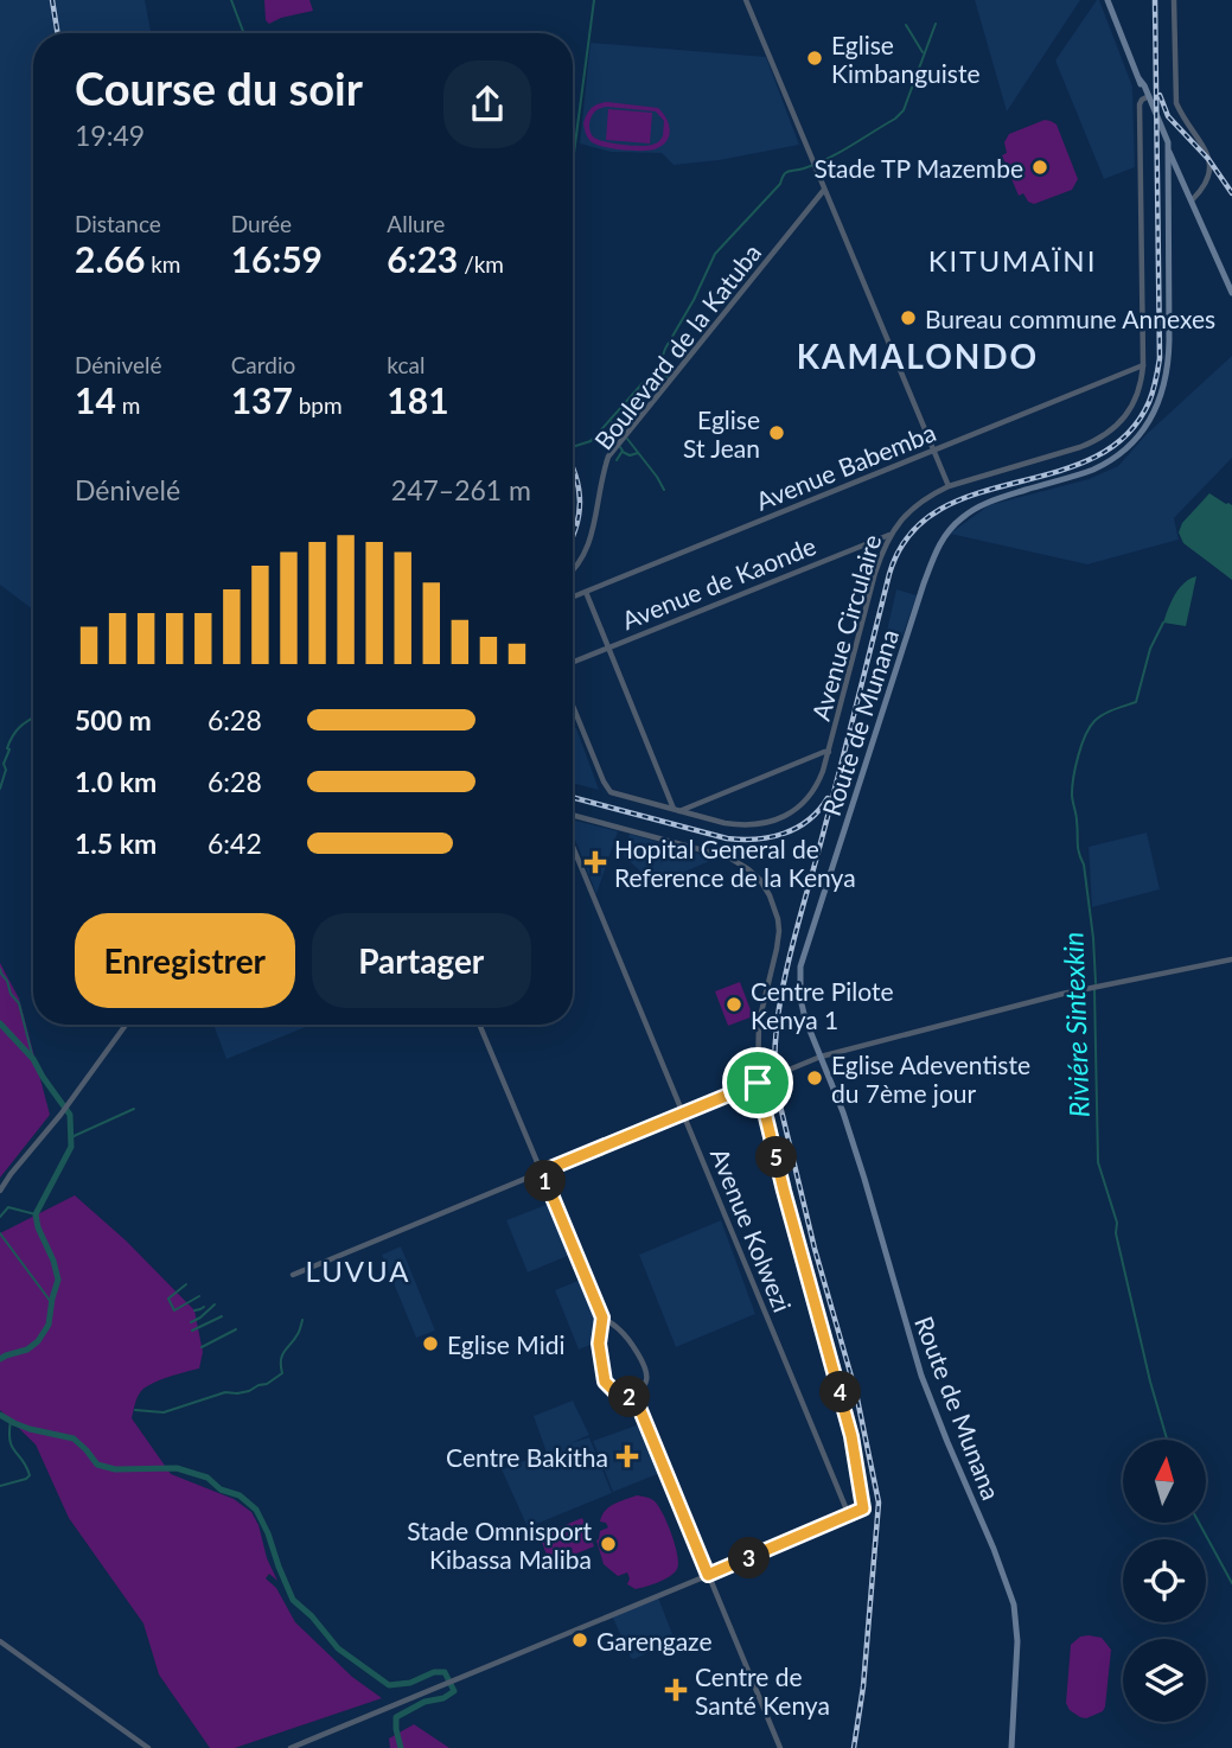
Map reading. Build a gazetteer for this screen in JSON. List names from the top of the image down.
{
  "streets": {
    "main road": ["Route de Munana"],
    "street": [
      "Boulevard de la Katuba",
      "Avenue Babemba",
      "Avenue de Kaonde",
      "Avenue Circulaire",
      "Avenue Kolwezi"
    ]
  },
  "crossings": [
    ["Avenue Babemba", "Avenue Circulaire"],
    ["Avenue de Kaonde", "Avenue Circulaire"]
  ],
  "districts": ["KITUMAÏNI", "KAMALONDO", "LUVUA"],
  "water": ["Riviére Sintexkin"],
  "places": {
    "other": [
      "Eglise Kimbanguiste",
      "Stade TP Mazembe",
      "Bureau commune Annexes",
      "Eglise St Jean",
      "Centre Pilote Kenya 1",
      "Eglise Adeventiste du 7ème jour",
      "Eglise Midi",
      "Stade Omnisport Kibassa Maliba",
      "Garengaze"
    ],
    "health": ["Hopital General de Reference de la Kenya", "Centre Bakitha", "Centre de Santé Kenya"]
  },
  "north": "top",
  "page": {
    "heading": ["Course du soir", "19:49"],
    "stats": [
      ["Distance", "2.66 km"],
      ["Durée", "16:59"],
      ["Allure", "6:23 /km"],
      ["Dénivelé", "14 m"],
      ["Cardio", "137 bpm"],
      ["kcal", "181"]
    ],
    "chart": ["Dénivelé", "247–261 m"],
    "list": [
      {
        "name": "500 m",
        "note": "6:28"
      },
      {
        "name": "1.0 km",
        "note": "6:28"
      },
      {
        "name": "1.5 km",
        "note": "6:42"
      }
    ],
    "buttons": ["Enregistrer", "Partager"],
    "pins": [
      "5",
      "1",
      "4",
      "2",
      "3"
    ]
  }
}
